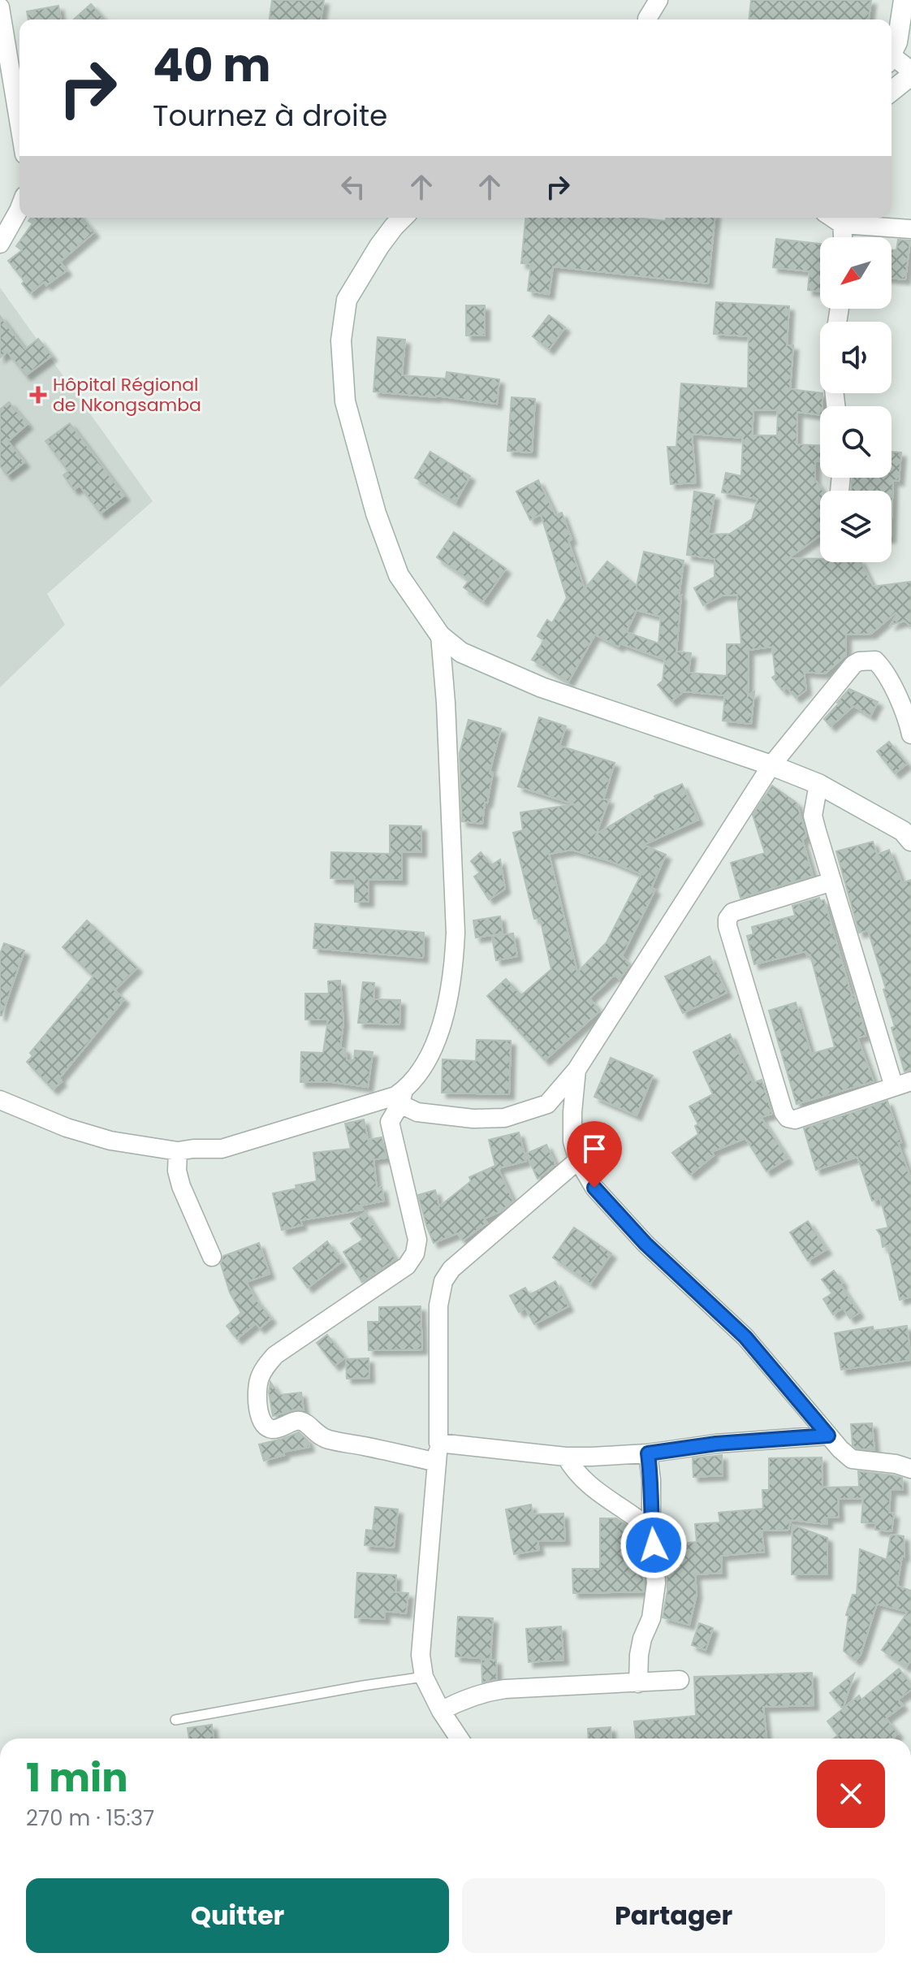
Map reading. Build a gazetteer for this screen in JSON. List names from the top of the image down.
{
  "places": {
    "health": ["Hôpital Régional de Nkongsamba"]
  },
  "north": "bottom left",
  "page": {
    "turn": ["40 m", "Tournez à droite"],
    "heading": ["1 min", "270 m · 15:37"],
    "buttons": ["Quitter", "Partager"]
  }
}
